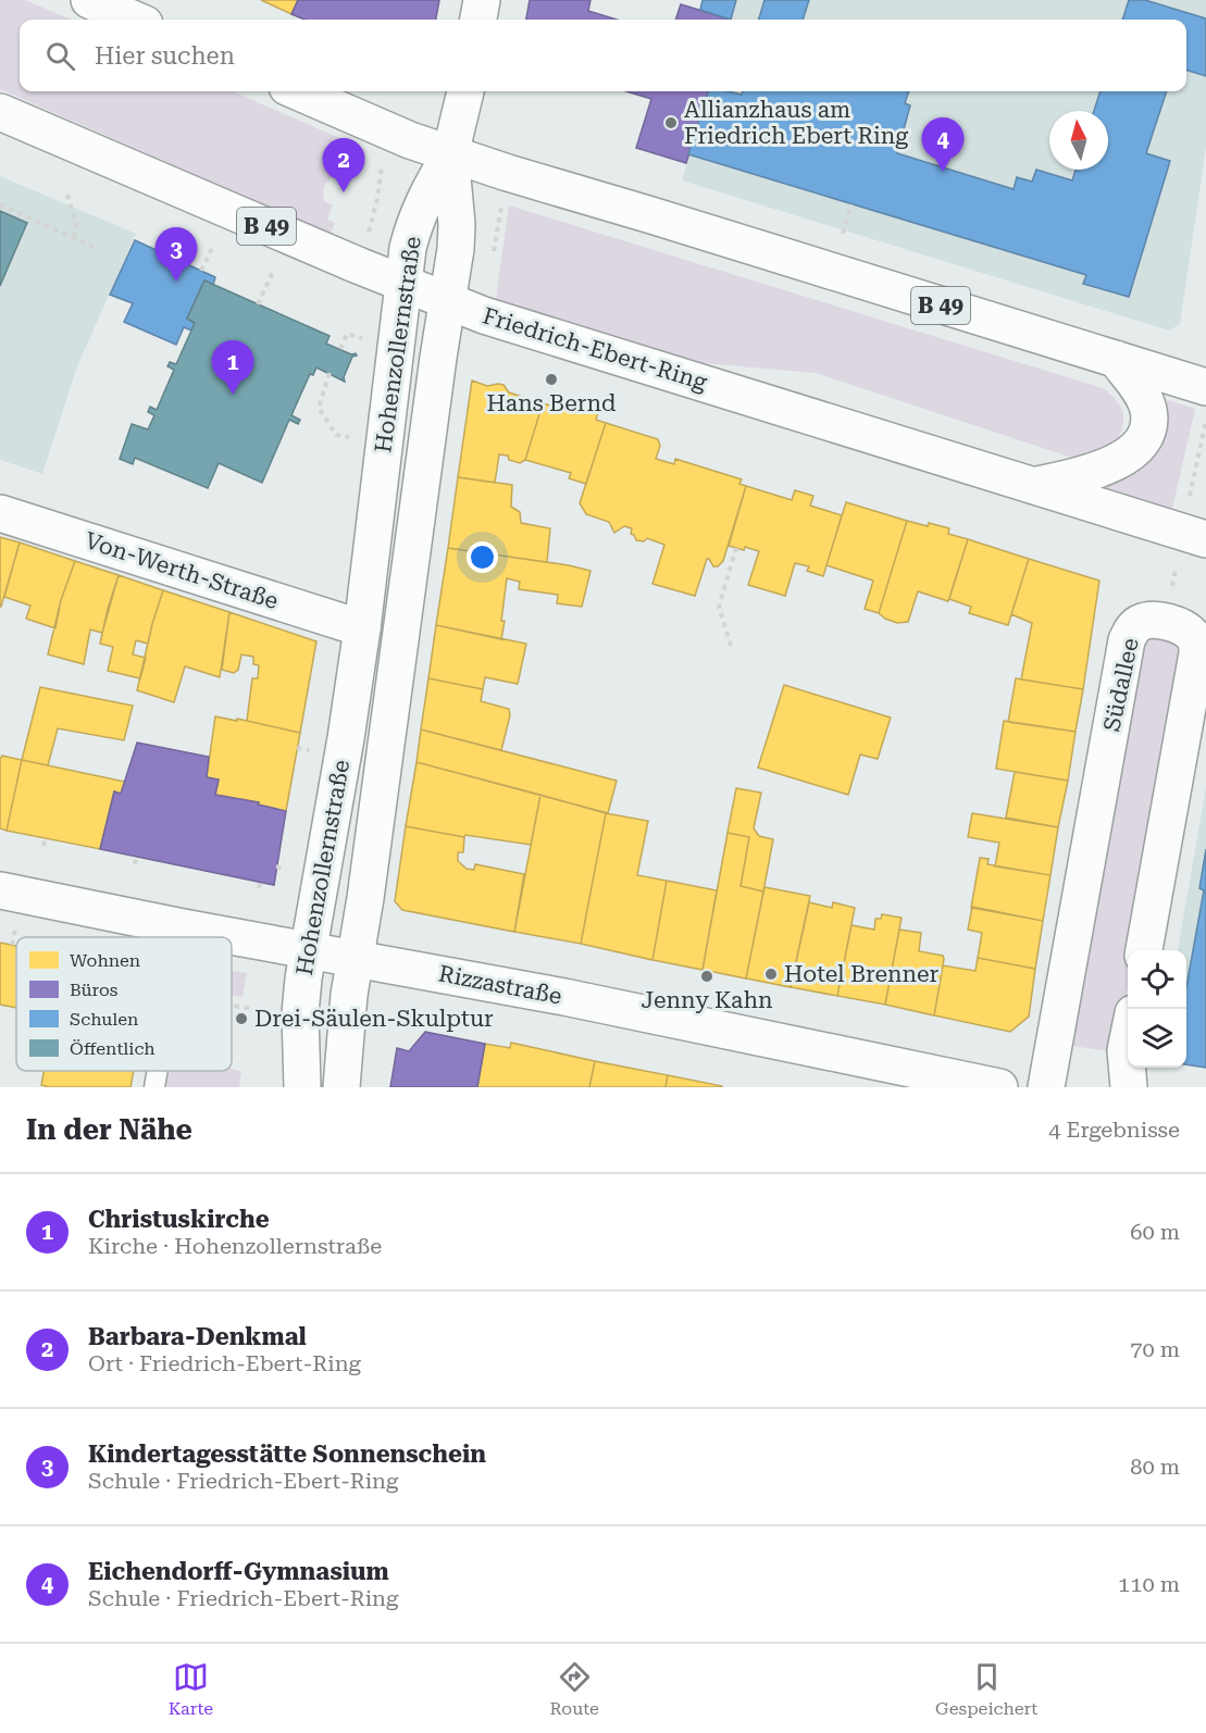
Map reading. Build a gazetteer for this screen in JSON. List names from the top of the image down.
{
  "streets": {
    "street": [
      "B 49",
      "Hohenzollernstraße",
      "Friedrich-Ebert-Ring",
      "Von-Werth-Straße",
      "Südallee",
      "Rizzastraße"
    ]
  },
  "crossings": [
    ["B 49", "Hohenzollernstraße"],
    ["Hohenzollernstraße", "Friedrich-Ebert-Ring"],
    ["Hohenzollernstraße", "Von-Werth-Straße"],
    ["Hohenzollernstraße", "Rizzastraße"]
  ],
  "places": [
    "Allianzhaus am Friedrich Ebert Ring",
    "Hans Bernd",
    "Hotel Brenner",
    "Jenny Kahn",
    "Drei-Säulen-Skulptur"
  ],
  "legend": [
    "Wohnen",
    "Büros",
    "Schulen",
    "Öffentlich"
  ],
  "north": "top",
  "page": {
    "search": "Hier suchen",
    "pins": [
      "4",
      "2",
      "3",
      "1"
    ],
    "heading": ["In der Nähe", "4 Ergebnisse"],
    "list": [
      {
        "mark": "1",
        "name": "Christuskirche",
        "note": "Kirche · Hohenzollernstraße",
        "value": "60 m"
      },
      {
        "mark": "2",
        "name": "Barbara-Denkmal",
        "note": "Ort · Friedrich-Ebert-Ring",
        "value": "70 m"
      },
      {
        "mark": "3",
        "name": "Kindertagesstätte Sonnenschein",
        "note": "Schule · Friedrich-Ebert-Ring",
        "value": "80 m"
      },
      {
        "mark": "4",
        "name": "Eichendorff-Gymnasium",
        "note": "Schule · Friedrich-Ebert-Ring",
        "value": "110 m"
      }
    ],
    "nav": ["Karte", "Route", "Gespeichert"]
  }
}
